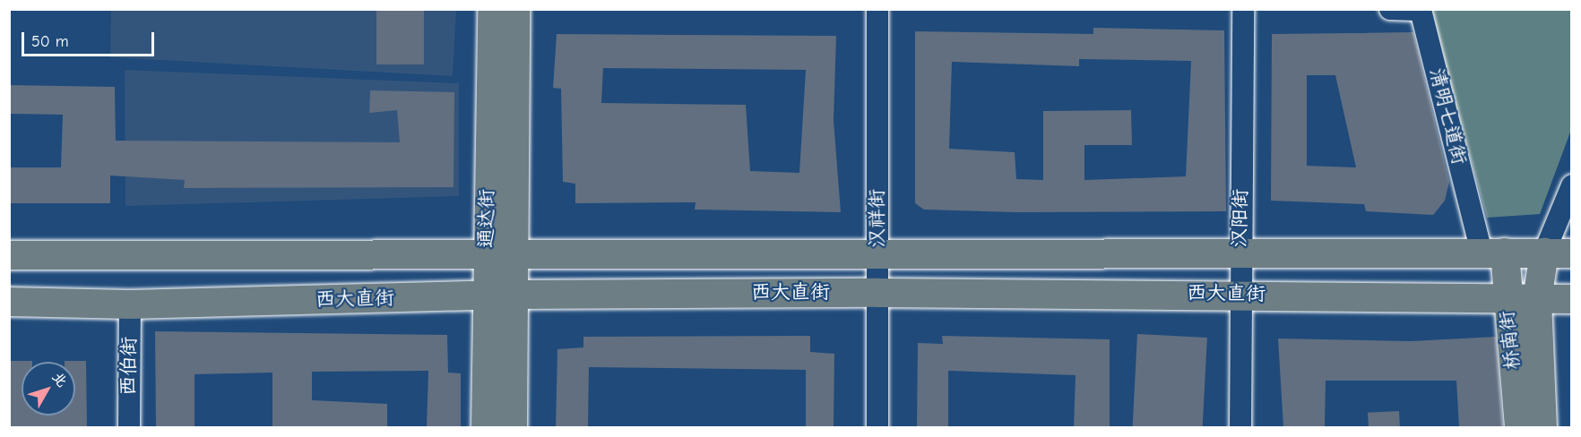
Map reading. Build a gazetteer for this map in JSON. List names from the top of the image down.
{
  "streets": {
    "main road": ["通达街", "西大直街", "桥南街"],
    "street": [
      "清明七道街",
      "汉祥街",
      "汉阳街",
      "西伯街"
    ]
  },
  "crossings": [
    ["清明七道街", "西大直街"],
    ["清明七道街", "桥南街"],
    ["通达街", "西大直街"],
    ["汉祥街", "西大直街"],
    ["汉阳街", "西大直街"],
    ["西大直街", "桥南街"],
    ["西大直街", "西伯街"]
  ],
  "scale_bar": "50 m",
  "north": "top right"
}
